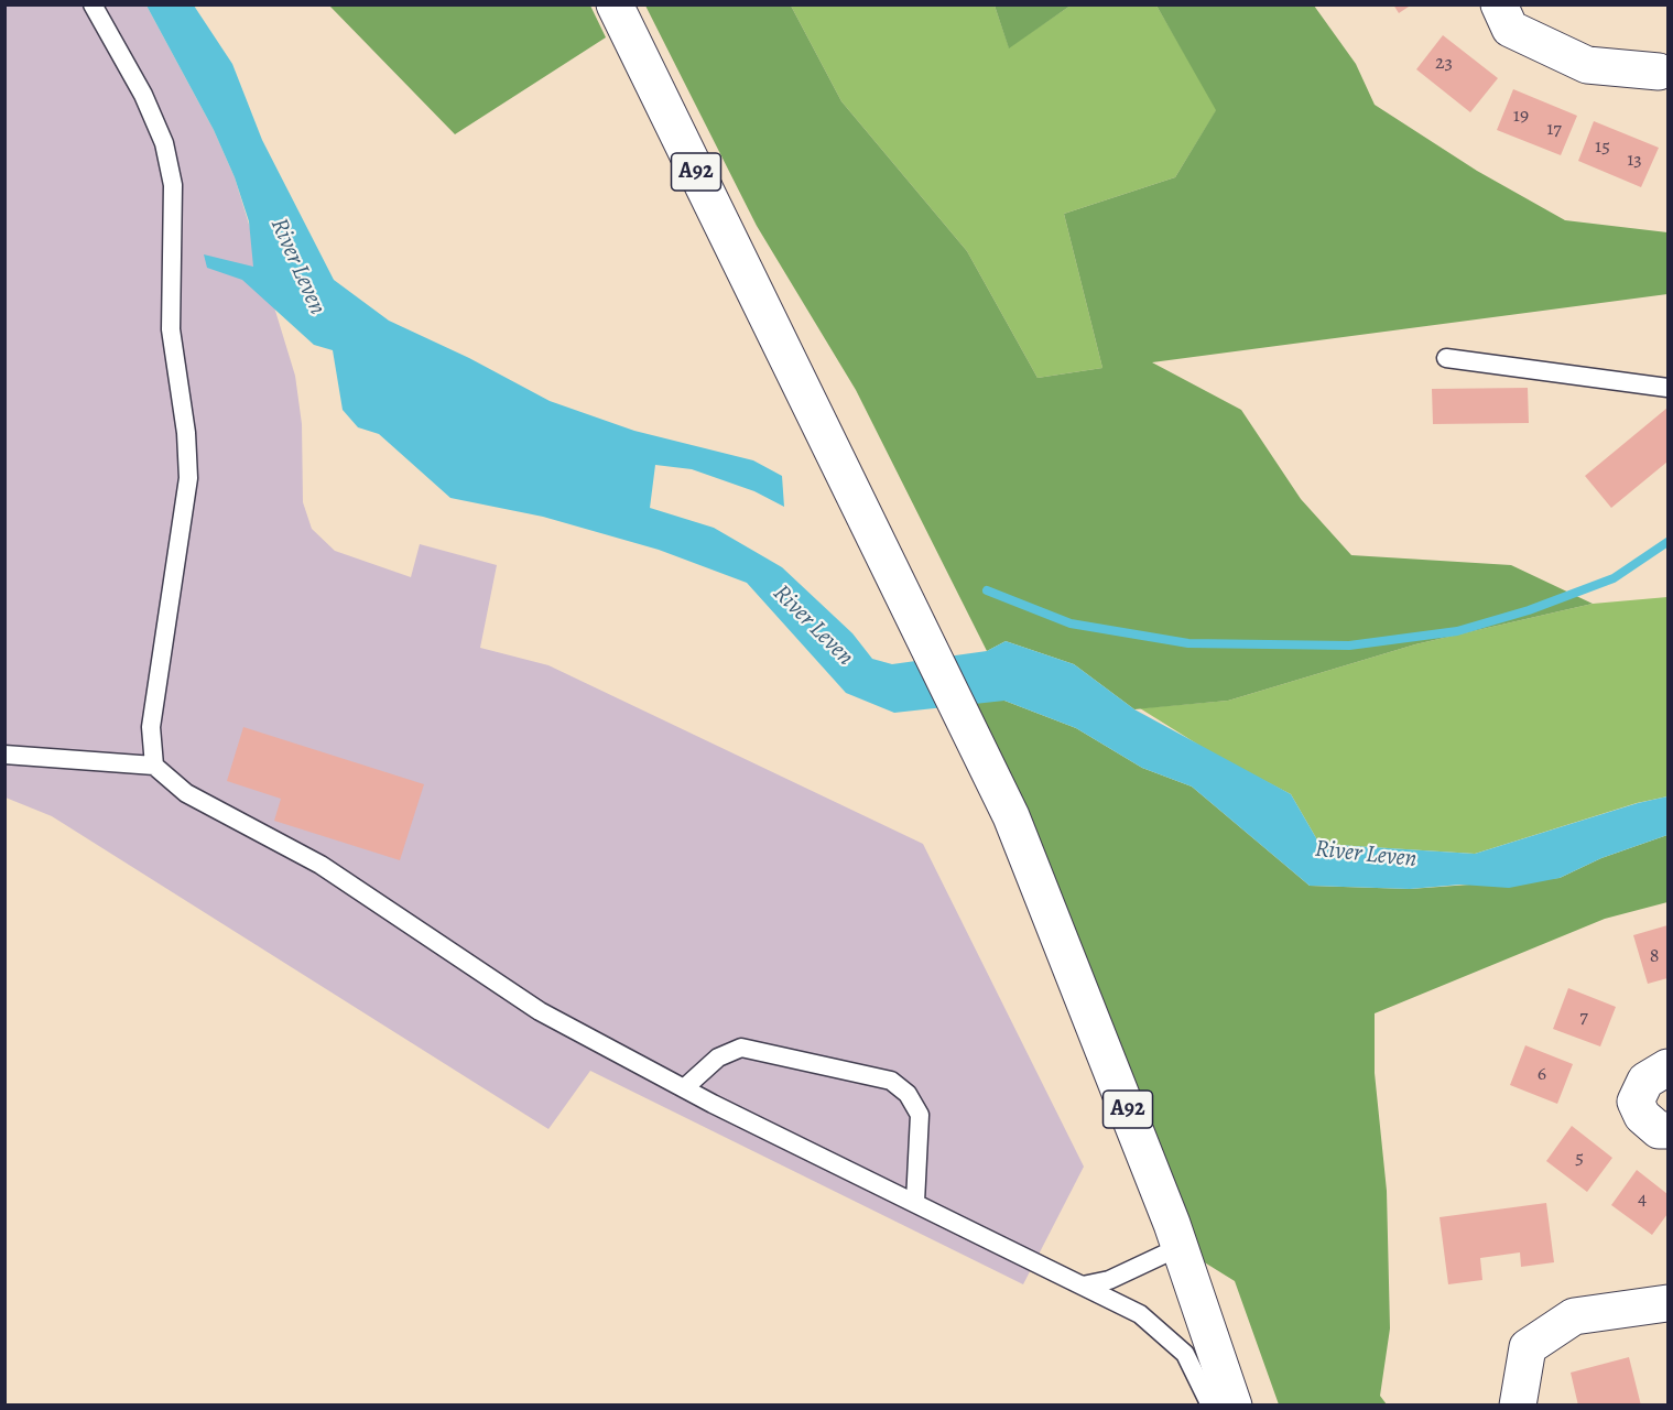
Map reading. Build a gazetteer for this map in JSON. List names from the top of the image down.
{
  "streets": {
    "main road": ["A92"]
  },
  "water": ["River Leven"],
  "house_numbers": [
    "23",
    "19",
    "17",
    "15",
    "13",
    "8",
    "7",
    "6",
    "5",
    "4"
  ]
}
